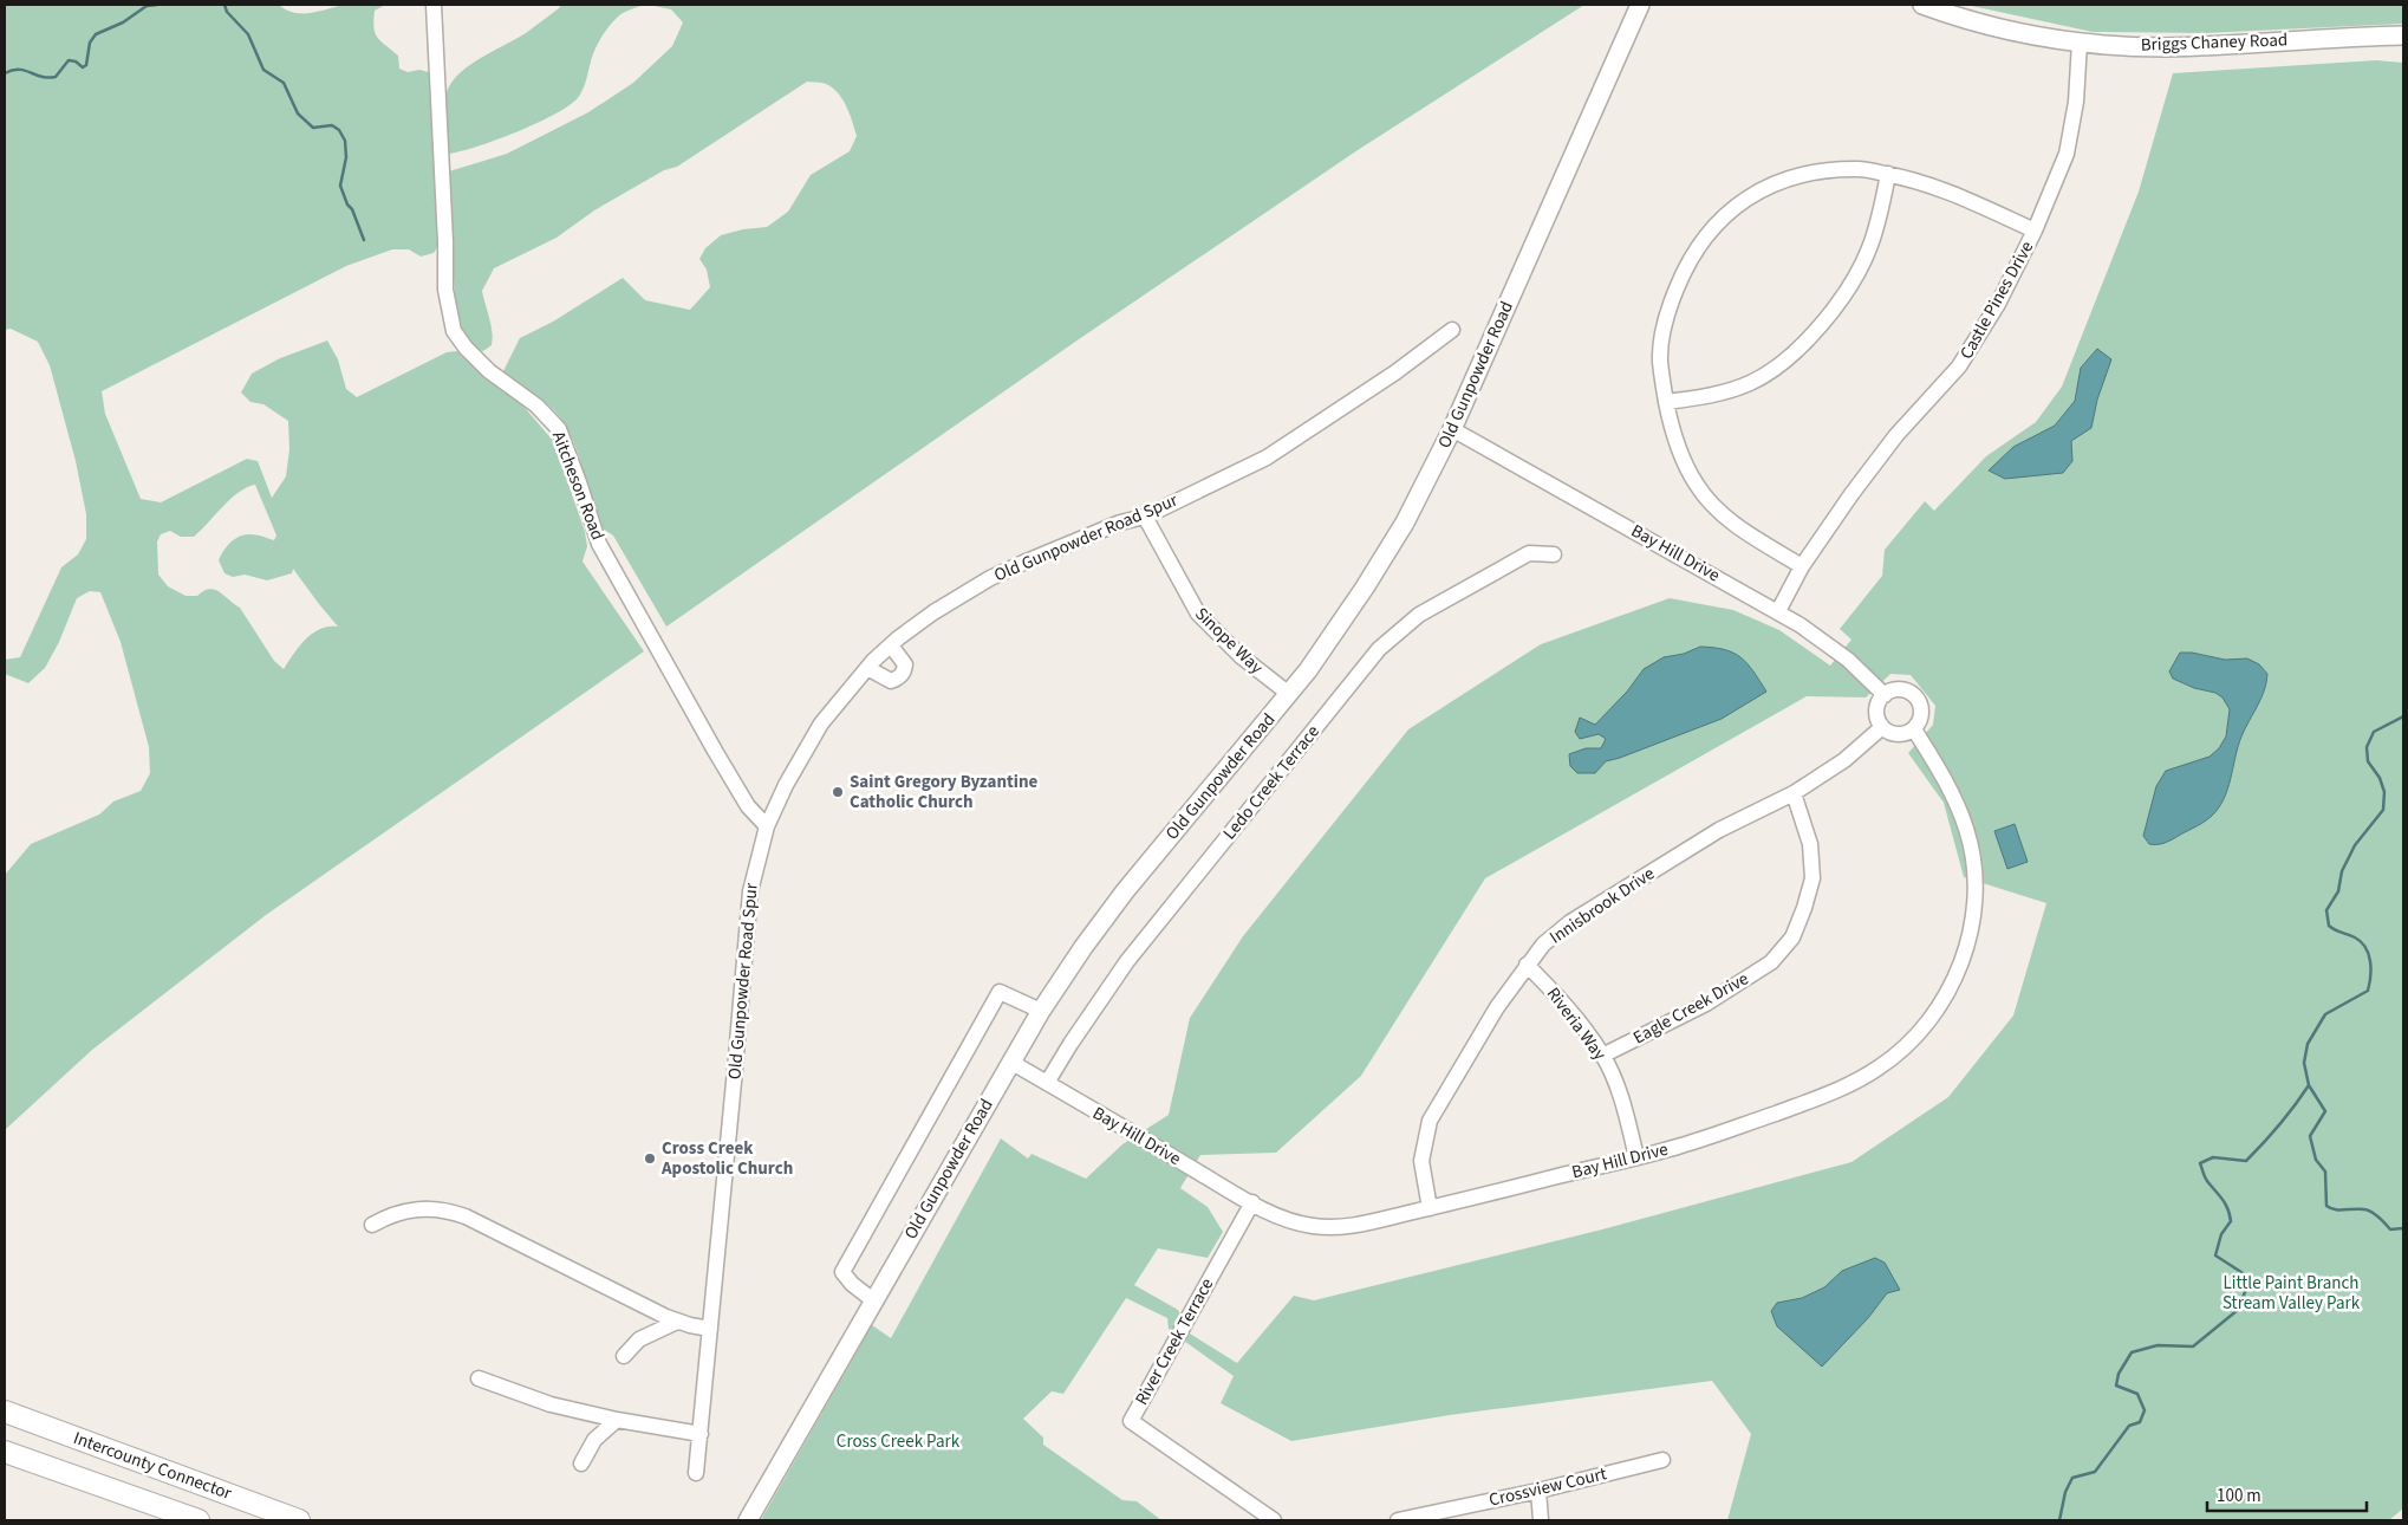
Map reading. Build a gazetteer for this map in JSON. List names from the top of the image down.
{
  "streets": {
    "highway": ["Intercounty Connector"],
    "main road": ["Briggs Chaney Road", "Old Gunpowder Road"],
    "street": [
      "Castle Pines Drive",
      "Aitcheson Road",
      "Old Gunpowder Road Spur",
      "Bay Hill Drive",
      "Sinope Way",
      "Ledo Creek Terrace",
      "Innisbrook Drive",
      "Eagle Creek Drive",
      "Riveria Way",
      "River Creek Terrace",
      "Crossview Court"
    ]
  },
  "crossings": [
    ["Briggs Chaney Road", "Castle Pines Drive"],
    ["Castle Pines Drive", "Bay Hill Drive"],
    ["Old Gunpowder Road", "Bay Hill Drive"],
    ["Old Gunpowder Road", "Sinope Way"],
    ["Aitcheson Road", "Old Gunpowder Road Spur"],
    ["Old Gunpowder Road Spur", "Sinope Way"],
    ["Bay Hill Drive", "Ledo Creek Terrace"],
    ["Bay Hill Drive", "Innisbrook Drive"],
    ["Bay Hill Drive", "Riveria Way"],
    ["Bay Hill Drive", "River Creek Terrace"],
    ["Innisbrook Drive", "Eagle Creek Drive"],
    ["Innisbrook Drive", "Riveria Way"],
    ["Eagle Creek Drive", "Riveria Way"]
  ],
  "parks": ["Little Paint Branch Stream Valley Park", "Cross Creek Park"],
  "places": ["Saint Gregory Byzantine Catholic Church", "Cross Creek Apostolic Church"],
  "scale_bar": "100 m"
}
